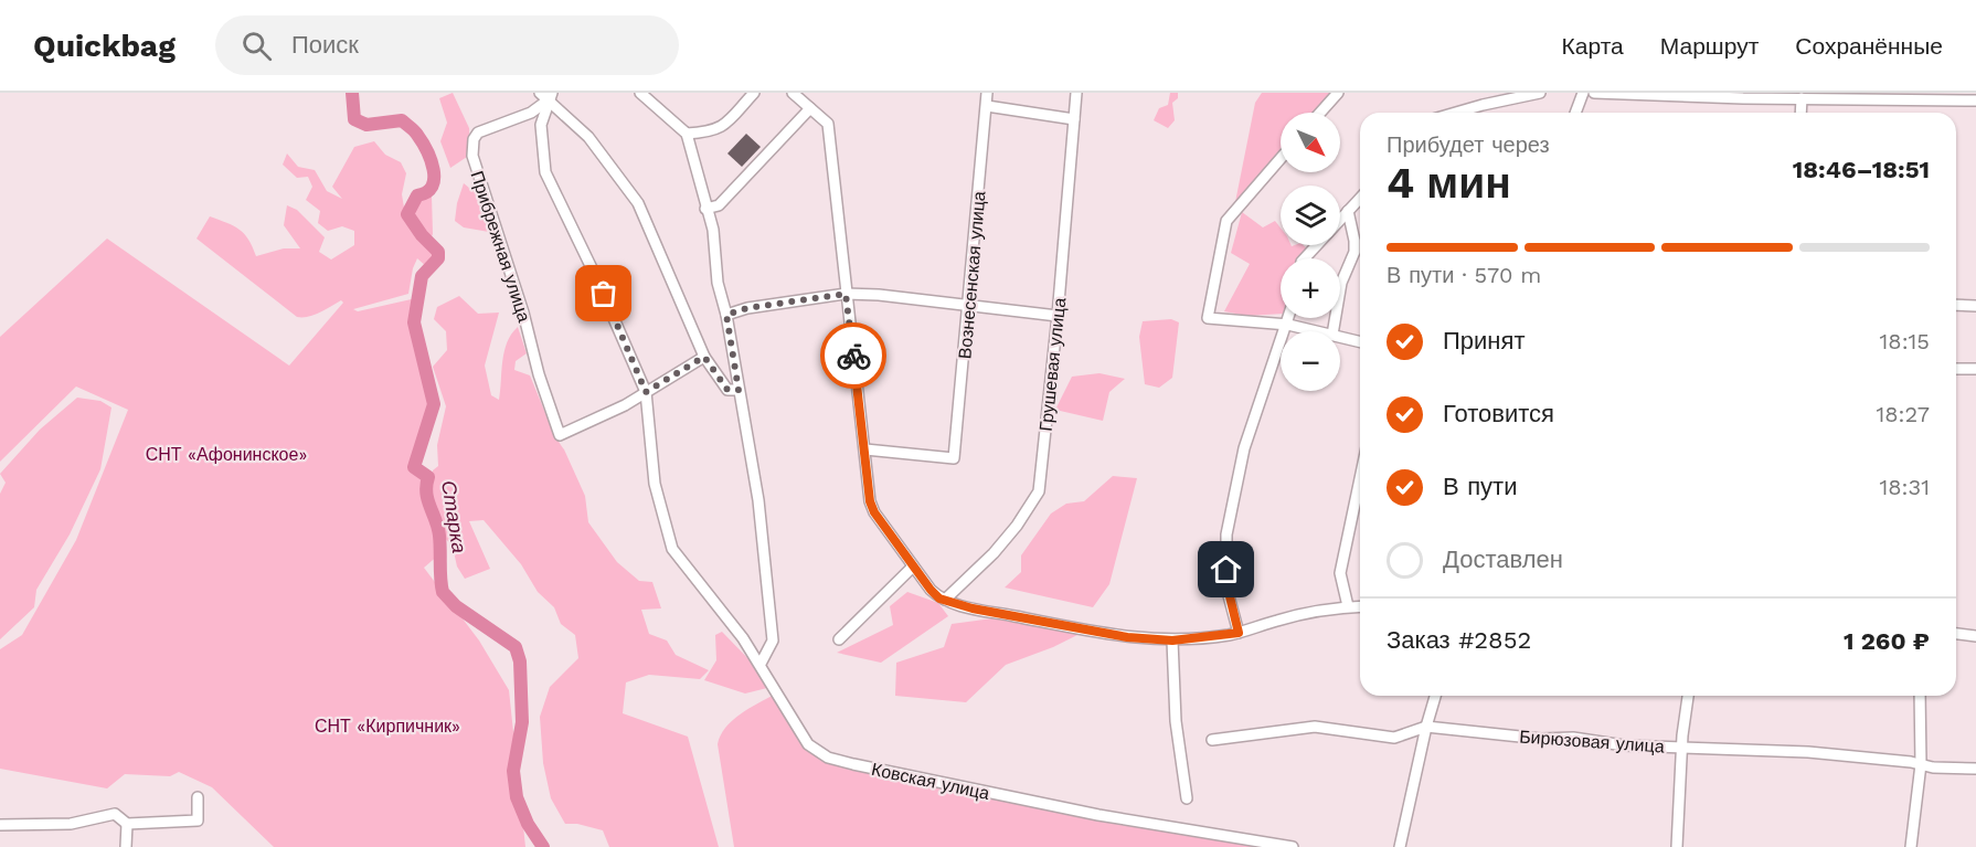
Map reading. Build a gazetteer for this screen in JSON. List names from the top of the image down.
{
  "streets": {
    "street": [
      "Прибрежная улица",
      "Вознесенская улица",
      "Грушевая улица",
      "Бирюзовая улица",
      "Ковская улица"
    ]
  },
  "crossings": [
    ["Прибрежная улица", "Ковская улица"]
  ],
  "water": ["Старка"],
  "parks": ["СНТ «Афонинское»", "СНТ «Кирпичник»"],
  "north": "bottom right",
  "page": {
    "header": "Quickbag",
    "search": "Поиск",
    "nav": ["Карта", "Маршрут", "Сохранённые"],
    "map_buttons": ["+", "−"],
    "heading": ["4 мин", "Прибудет через", "18:46–18:51"],
    "panel": ["Заказ #2852", "1 260 ₽"],
    "bar": "В пути · 570 m",
    "list": [
      ["Принят", "18:15"],
      ["Готовится", "18:27"],
      ["В пути", "18:31"],
      "Доставлен"
    ]
  }
}
